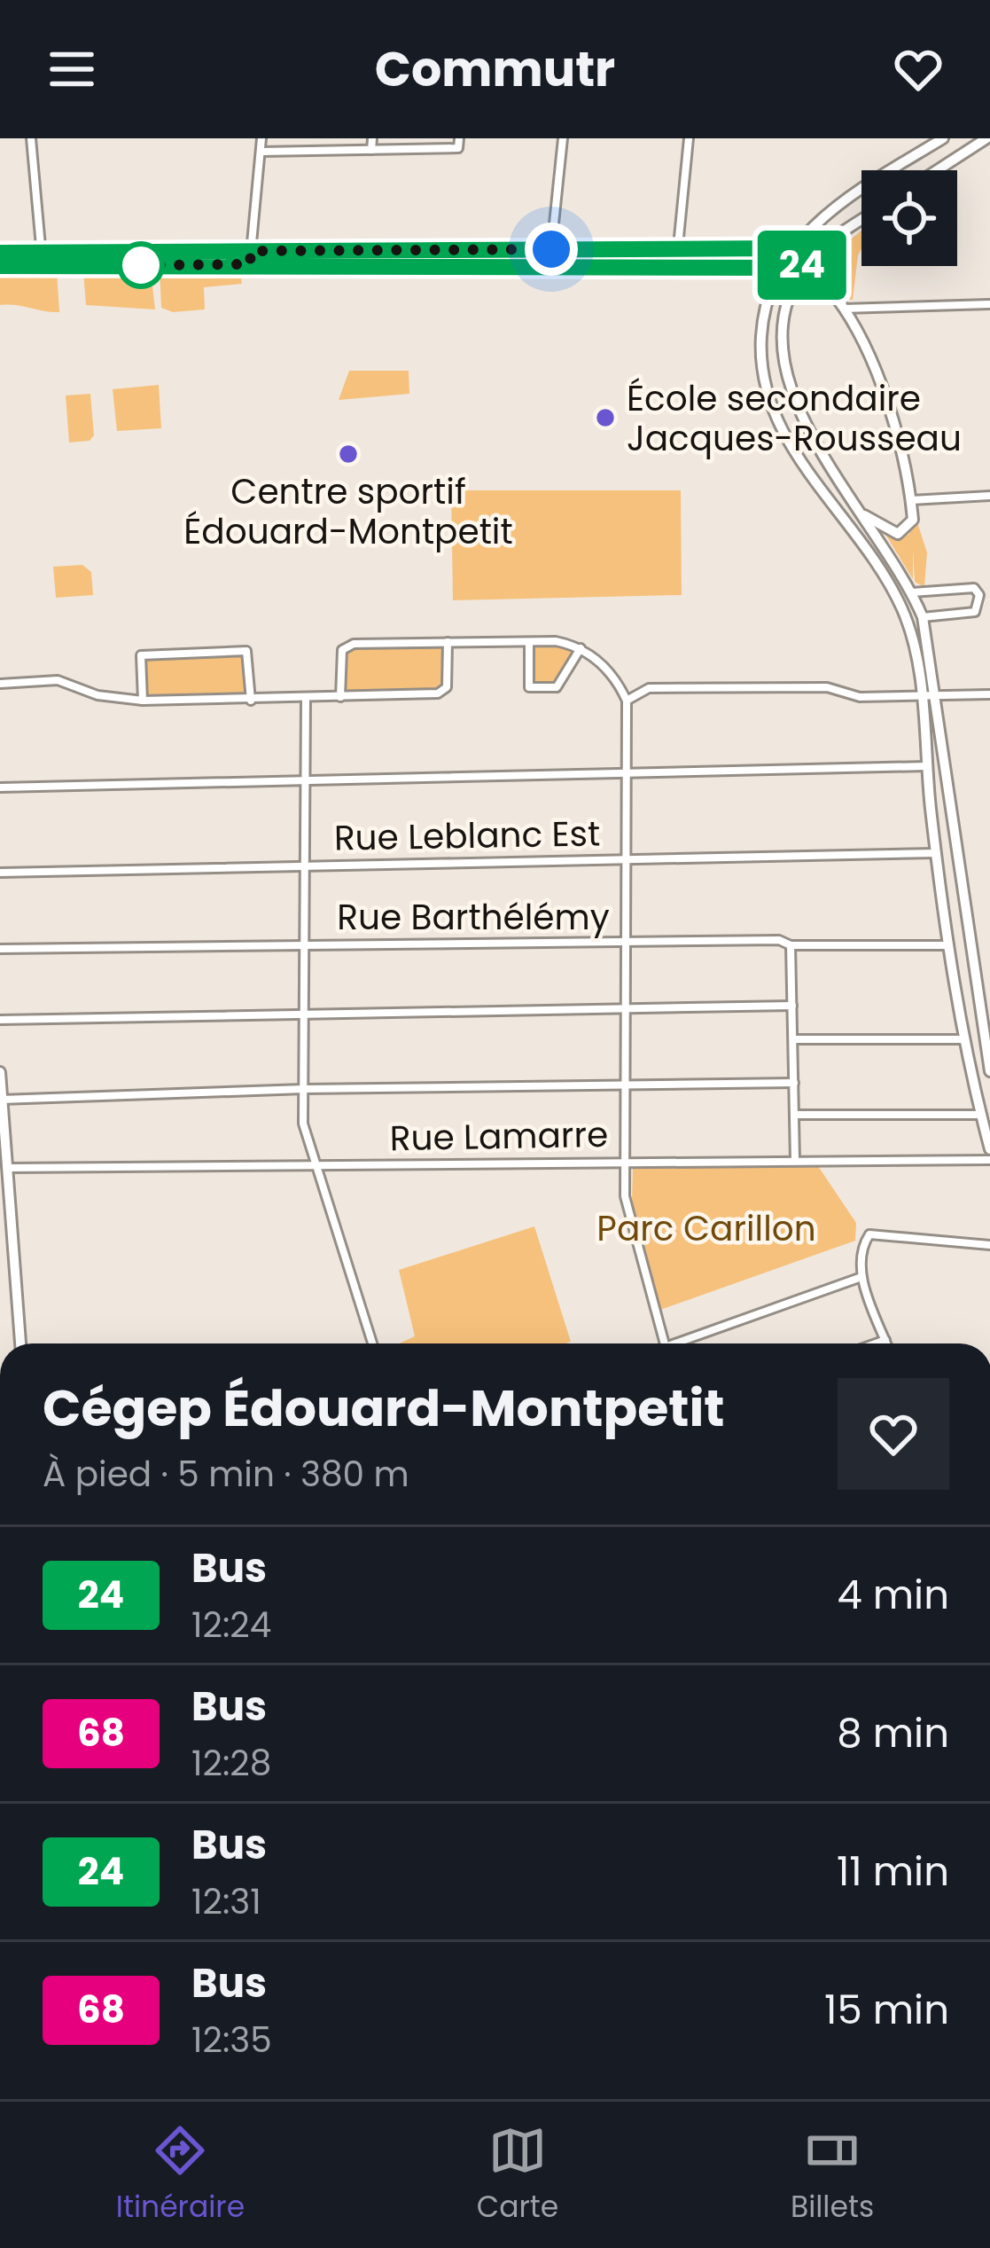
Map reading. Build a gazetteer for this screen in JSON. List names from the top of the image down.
{
  "streets": {
    "street": ["Rue Leblanc Est", "Rue Barthélémy", "Rue Lamarre"]
  },
  "parks": ["Parc Carillon"],
  "places": ["École secondaire Jacques-Rousseau", "Centre sportif Édouard-Montpetit"],
  "lines": ["bus line 24"],
  "page": {
    "header": "Commutr",
    "on_map": "24",
    "heading": ["Cégep Édouard-Montpetit", "À pied · 5 min · 380 m"],
    "list": [
      {
        "mark": "24",
        "name": "Bus",
        "note": "12:24",
        "value": "4 min"
      },
      {
        "mark": "68",
        "name": "Bus",
        "note": "12:28",
        "value": "8 min"
      },
      {
        "mark": "24",
        "name": "Bus",
        "note": "12:31",
        "value": "11 min"
      },
      {
        "mark": "68",
        "name": "Bus",
        "note": "12:35",
        "value": "15 min"
      }
    ],
    "tabs": ["Itinéraire", "Carte", "Billets"]
  }
}
